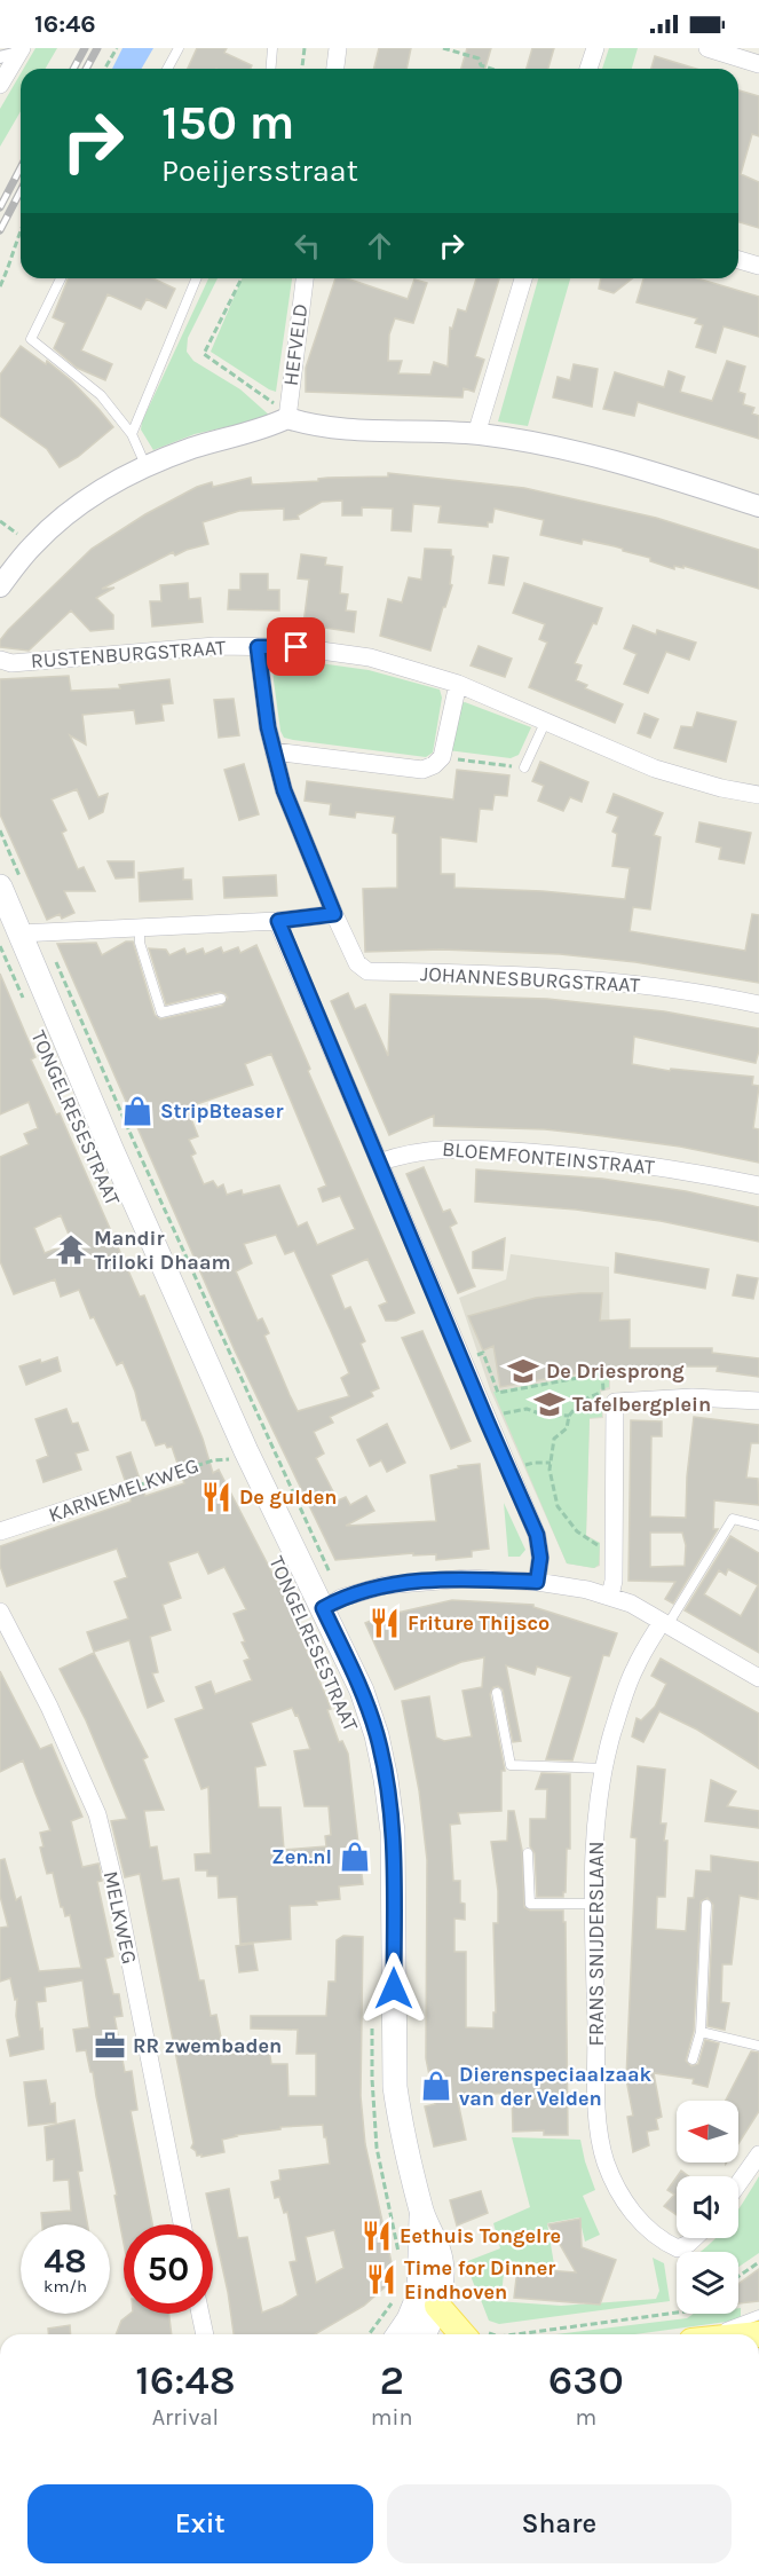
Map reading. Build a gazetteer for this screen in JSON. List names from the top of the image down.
{
  "streets": {
    "main road": ["TONGELRESESTRAAT"],
    "street": [
      "HEFVELD",
      "RUSTENBURGSTRAAT",
      "JOHANNESBURGSTRAAT",
      "BLOEMFONTEINSTRAAT",
      "KARNEMELKWEG",
      "MELKWEG",
      "FRANS SNIJDERSLAAN"
    ]
  },
  "crossings": [
    ["TONGELRESESTRAAT", "KARNEMELKWEG"]
  ],
  "places": {
    "shop": ["StripBteaser", "Zen.nl", "Dierenspeciaalzaak van der Velden"],
    "temple": ["Mandir Triloki Dhaam"],
    "school or university": ["De Driesprong", "Tafelbergplein"],
    "restaurant": [
      "De gulden",
      "Friture Thijsco",
      "Eethuis Tongelre",
      "Time for Dinner Eindhoven"
    ],
    "office": ["RR zwembaden"]
  },
  "north": "left",
  "page": {
    "status": "16:46",
    "turn": ["150 m", "Poeijersstraat"],
    "speed": "48 km/h",
    "limit": "50",
    "eta": [
      "16:48",
      "Arrival",
      "2",
      "min",
      "630",
      "m"
    ],
    "buttons": ["Exit", "Share"]
  }
}
